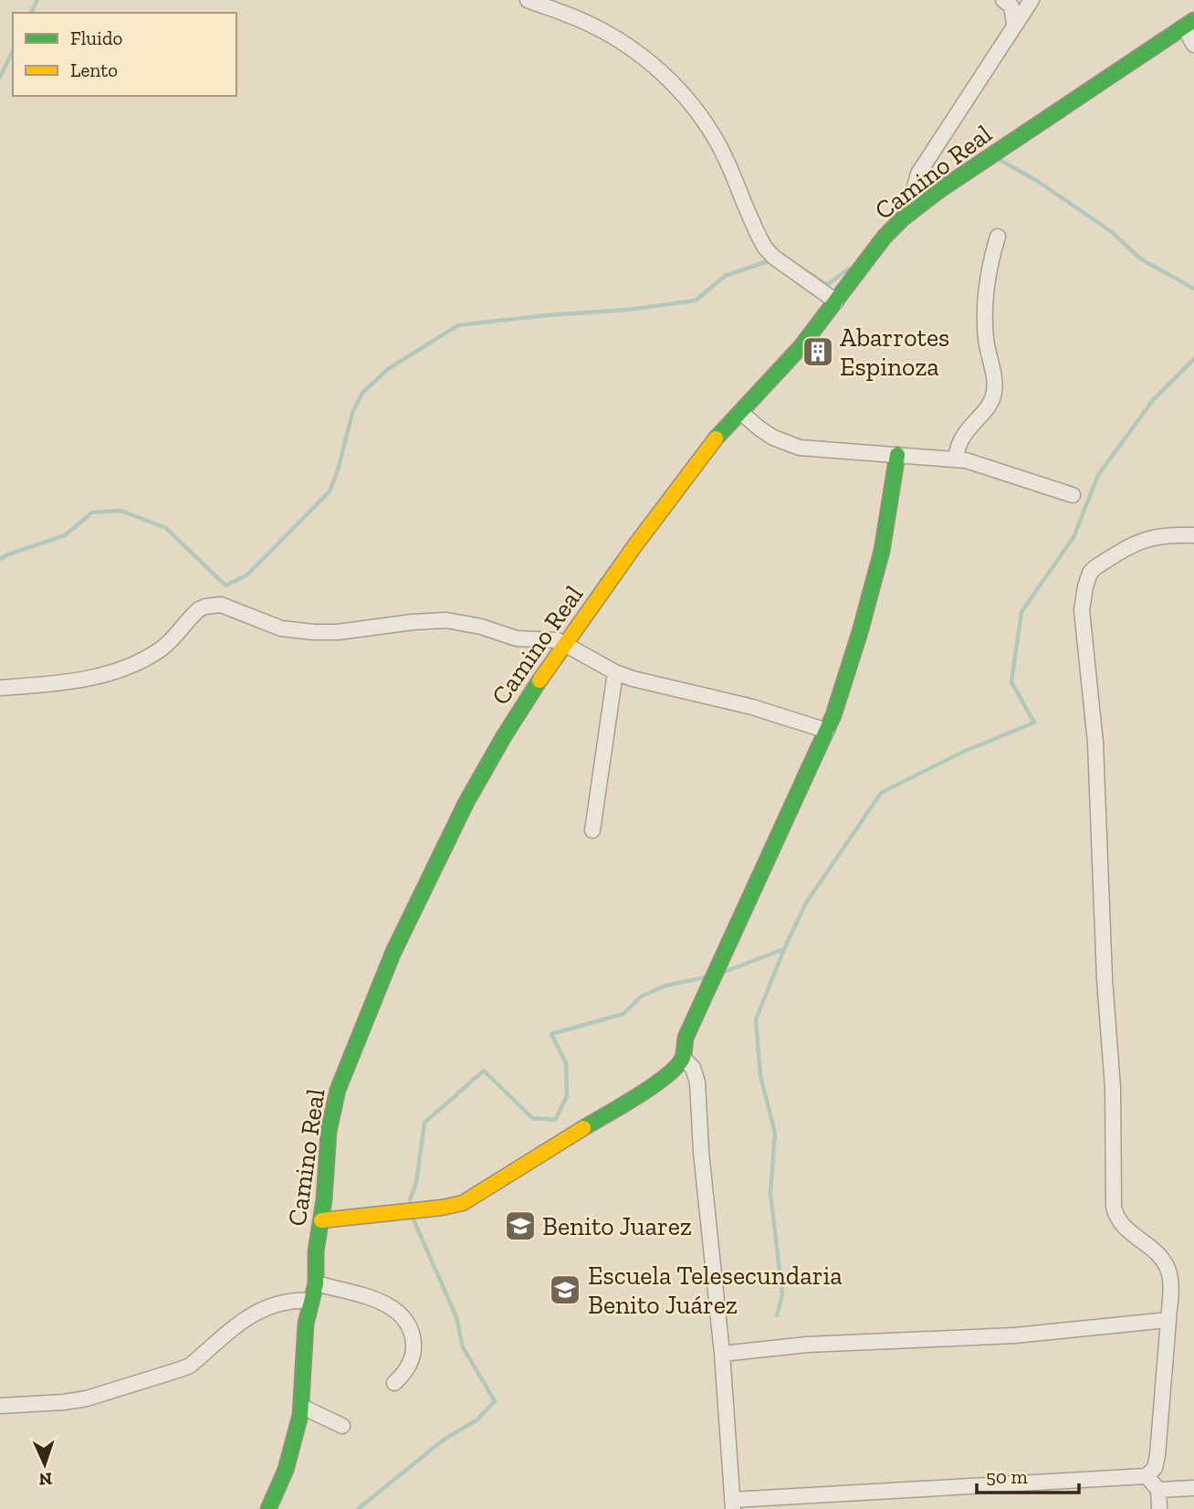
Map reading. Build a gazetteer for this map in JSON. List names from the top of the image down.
{
  "streets": {
    "street": ["Camino Real"]
  },
  "places": {
    "building": ["Abarrotes Espinoza"],
    "school or university": ["Benito Juarez", "Escuela Telesecundaria Benito Juárez"]
  },
  "legend": ["Fluido", "Lento"],
  "scale_bar": "50 m",
  "north": "bottom"
}
